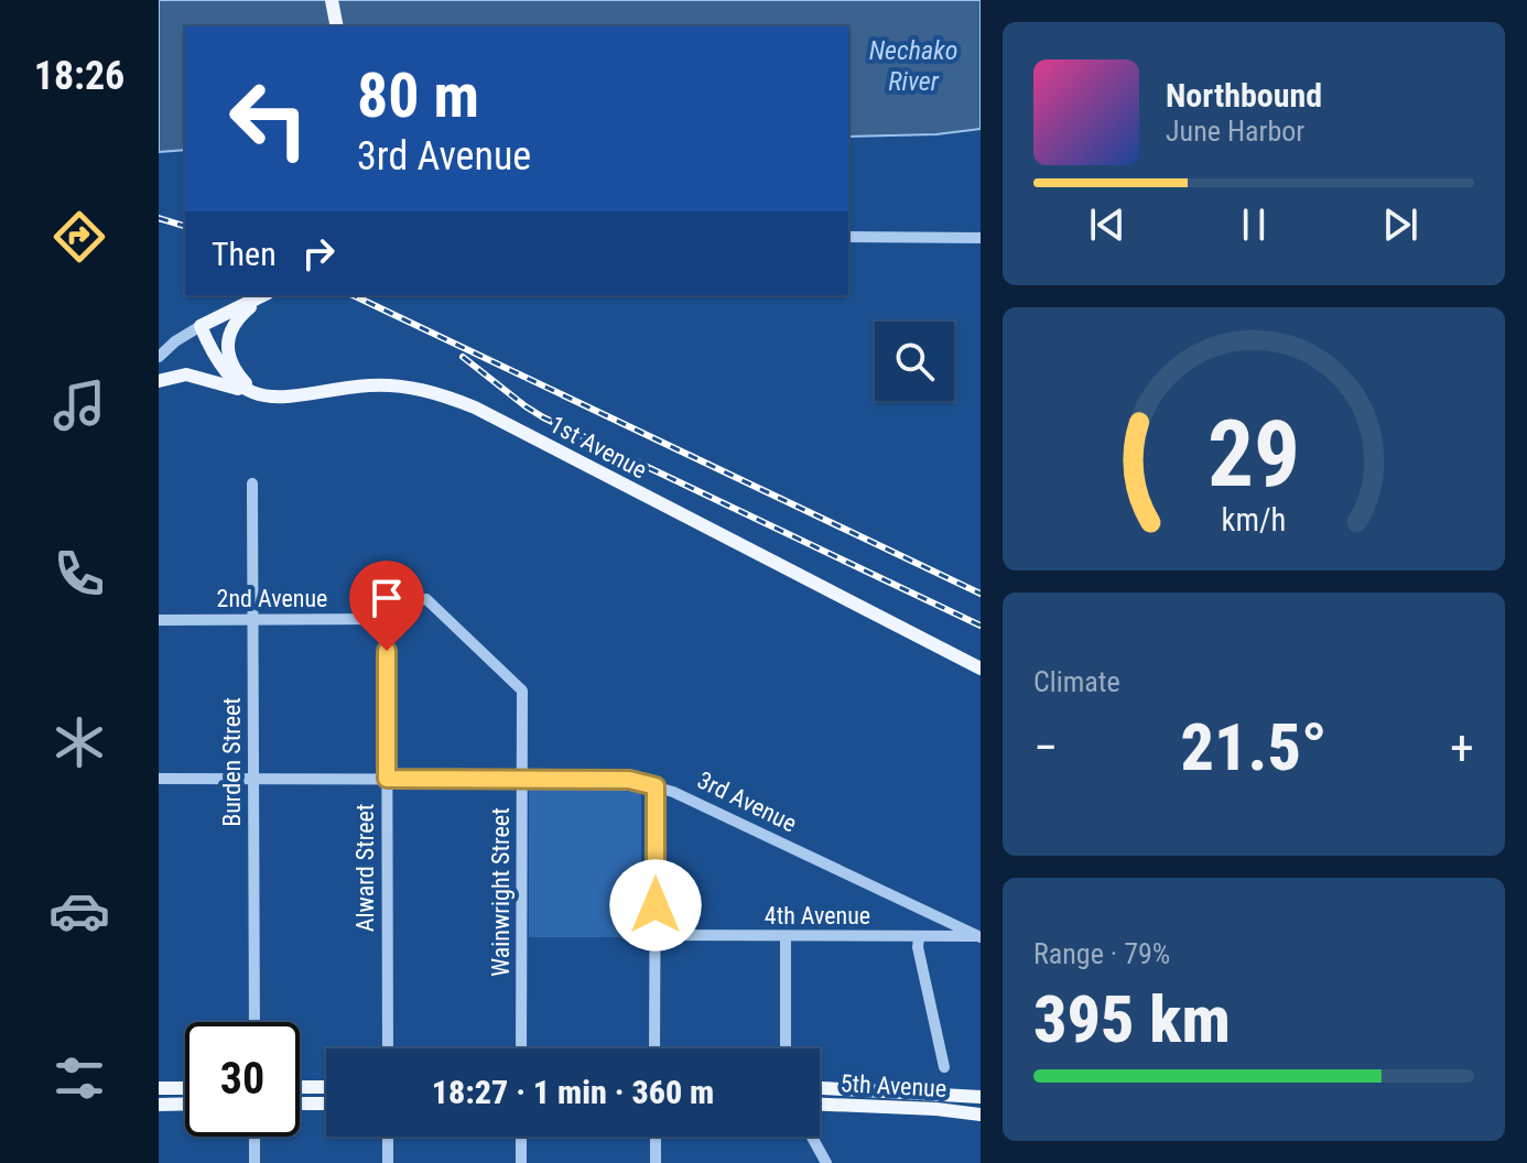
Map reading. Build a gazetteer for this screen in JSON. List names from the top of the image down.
{
  "streets": {
    "main road": ["1st Avenue", "5th Avenue"],
    "street": [
      "2nd Avenue",
      "Burden Street",
      "3rd Avenue",
      "Alward Street",
      "Wainwright Street",
      "4th Avenue"
    ]
  },
  "crossings": [
    ["2nd Avenue", "Burden Street"],
    ["2nd Avenue", "Alward Street"],
    ["2nd Avenue", "Wainwright Street"],
    ["Burden Street", "3rd Avenue"],
    ["3rd Avenue", "Alward Street"],
    ["3rd Avenue", "Wainwright Street"],
    ["3rd Avenue", "4th Avenue"],
    ["Alward Street", "Wainwright Street"]
  ],
  "water": ["Nechako River"],
  "page": {
    "tabs": "18:26",
    "turn": ["80 m", "3rd Avenue"],
    "song": ["Northbound", "June Harbor"],
    "then": "Then",
    "tile": [
      "Climate",
      ["Range · 79%", "395 km"]
    ],
    "heat": ["−", "21.5°", "+"],
    "limit": "30",
    "trip": "18:27 · 1 min · 360 m",
    "gauge": ["29", "km/h"]
  }
}
